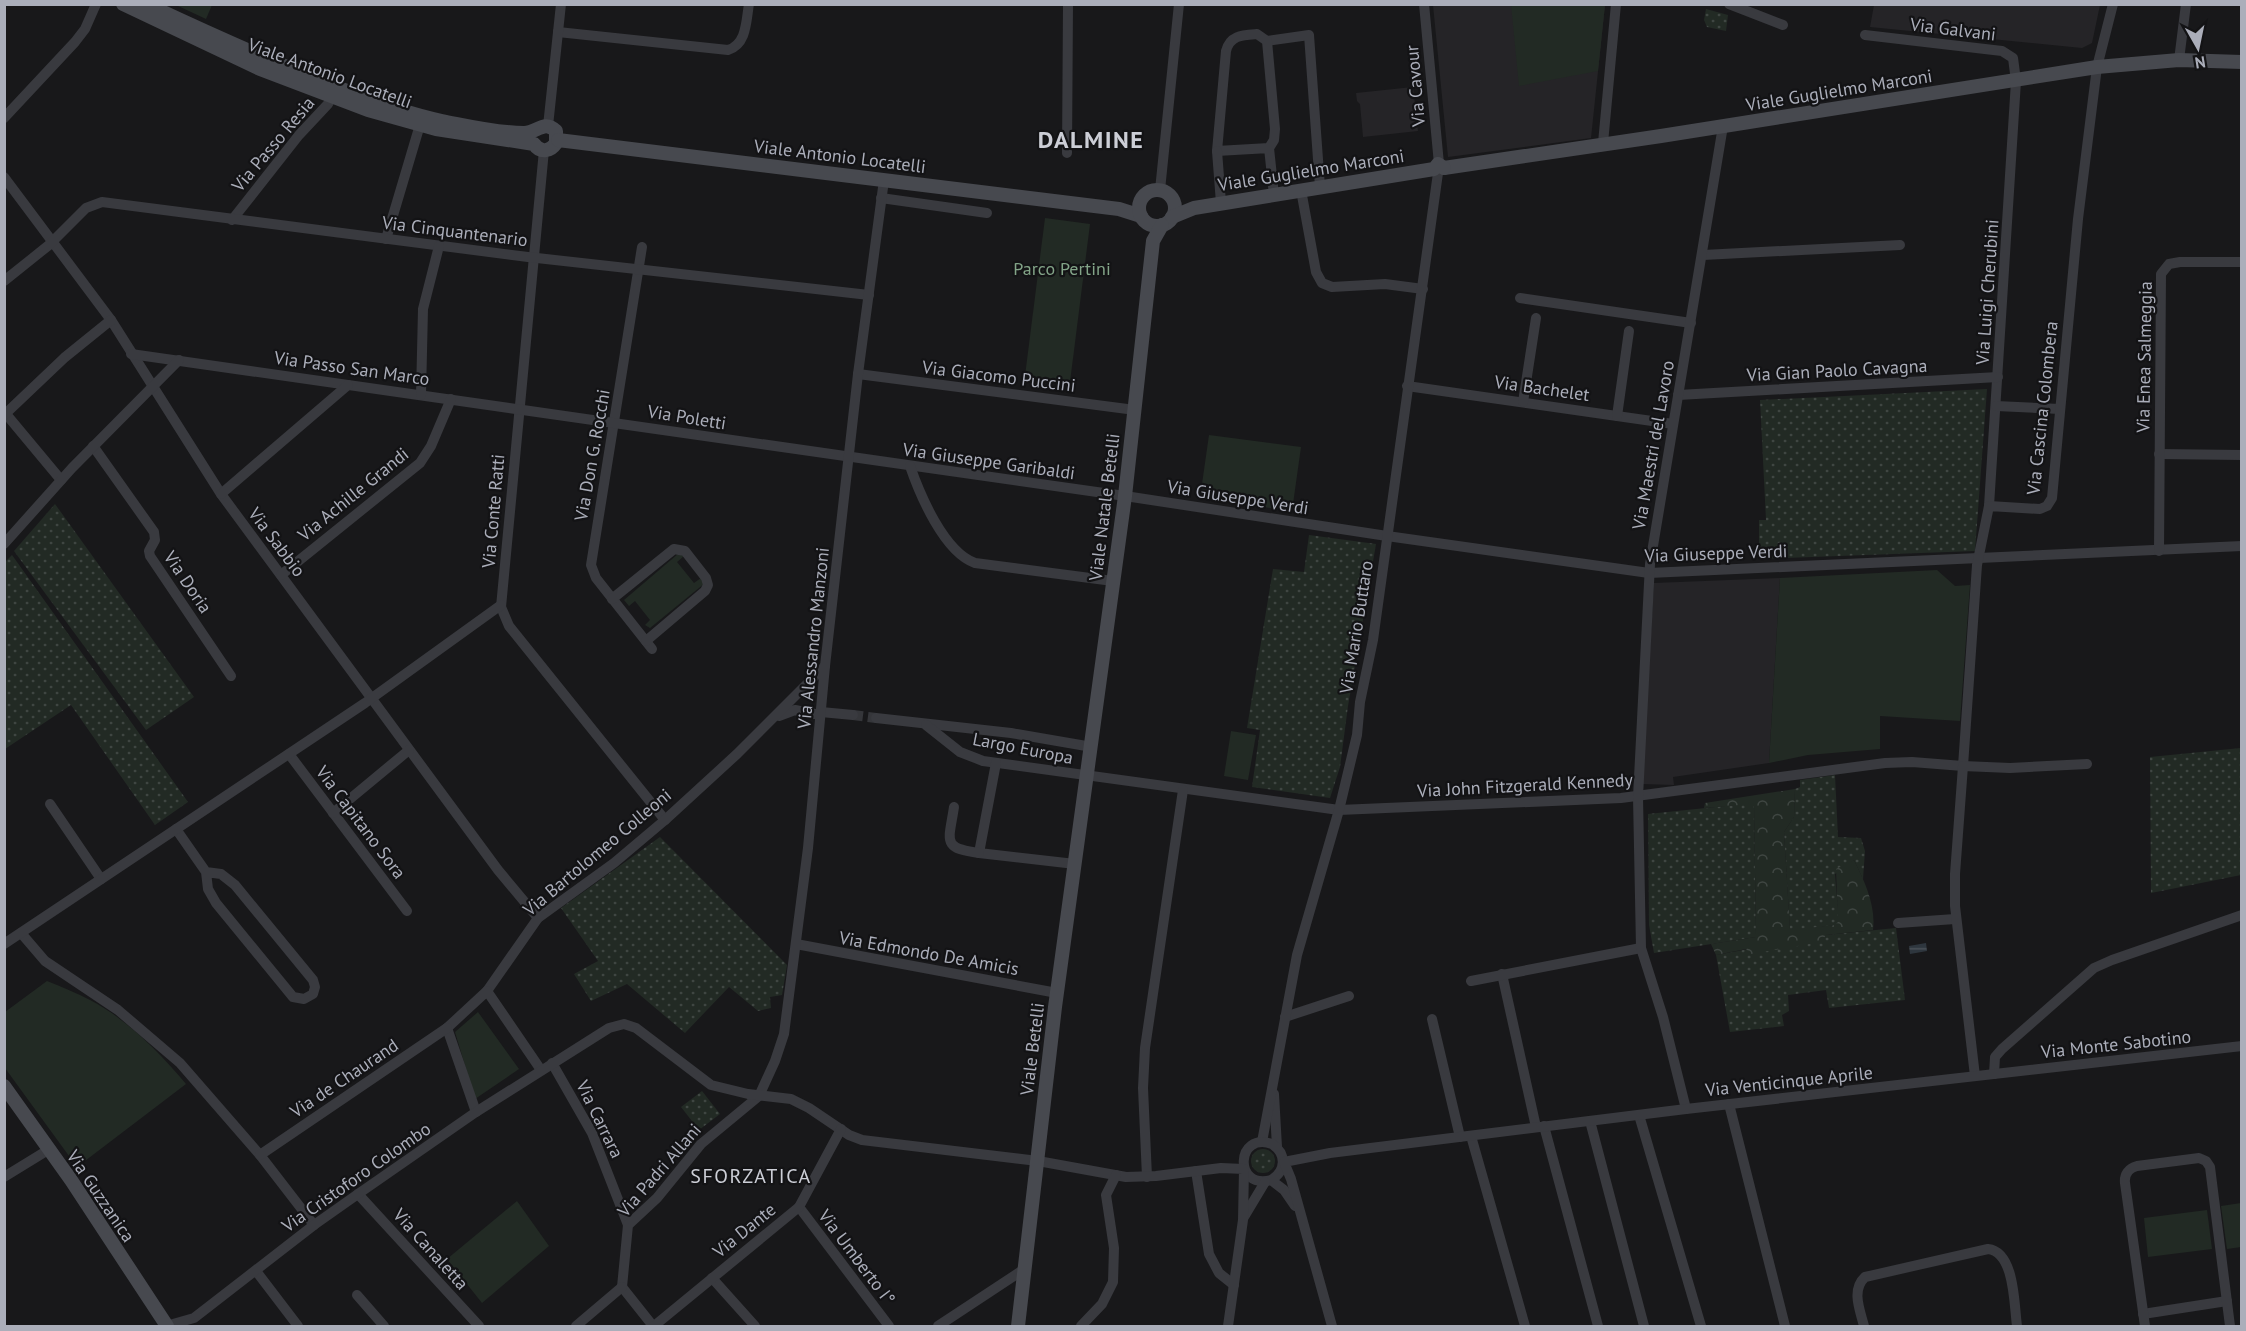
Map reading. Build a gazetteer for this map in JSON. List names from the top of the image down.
{
  "streets": {
    "street": [
      "Via Galvani",
      "Viale Antonio Locatelli",
      "Via Cavour",
      "Viale Guglielmo Marconi",
      "Via Passo Resia",
      "Via Cinquantenario",
      "Via Luigi Cherubini",
      "Via Enea Salmeggia",
      "Via Passo San Marco",
      "Via Gian Paolo Cavagna",
      "Via Giacomo Puccini",
      "Via Bachelet",
      "Via Cascina Colombera",
      "Via Poletti",
      "Via Maestri del Lavoro",
      "Via Don G. Rocchi",
      "Via Giuseppe Garibaldi",
      "Via Achille Grandi",
      "Via Giuseppe Verdi",
      "Viale Natale Betelli",
      "Via Conte Ratti",
      "Via Sabbio",
      "Via Doria",
      "Via Mario Buttaro",
      "Via Alessandro Manzoni",
      "Largo Europa",
      "Via John Fitzgerald Kennedy",
      "Via Capitano Sora",
      "Via Bartolomeo Colleoni",
      "Via Edmondo De Amicis",
      "Via Monte Sabotino",
      "Viale Betelli",
      "Via de Chaurand",
      "Via Venticinque Aprile",
      "Via Carrara",
      "Via Padri Allani",
      "Via Cristoforo Colombo",
      "Via Guzzanica",
      "Via Dante",
      "Via Canaletta",
      "Via Umberto I°"
    ]
  },
  "crossings": [
    ["Via Galvani", "Viale Guglielmo Marconi"],
    ["Via Galvani", "Via Luigi Cherubini"],
    ["Viale Antonio Locatelli", "Viale Guglielmo Marconi"],
    ["Viale Antonio Locatelli", "Via Passo Resia"],
    ["Viale Antonio Locatelli", "Viale Natale Betelli"],
    ["Viale Antonio Locatelli", "Via Conte Ratti"],
    ["Viale Antonio Locatelli", "Via Alessandro Manzoni"],
    ["Via Cavour", "Viale Guglielmo Marconi"],
    ["Via Cavour", "Via Mario Buttaro"],
    ["Viale Guglielmo Marconi", "Via Luigi Cherubini"],
    ["Viale Guglielmo Marconi", "Via Cascina Colombera"],
    ["Viale Guglielmo Marconi", "Via Maestri del Lavoro"],
    ["Viale Guglielmo Marconi", "Viale Natale Betelli"],
    ["Viale Guglielmo Marconi", "Via Mario Buttaro"],
    ["Via Passo Resia", "Via Cinquantenario"],
    ["Via Cinquantenario", "Via Don G. Rocchi"],
    ["Via Cinquantenario", "Via Conte Ratti"],
    ["Via Cinquantenario", "Via Sabbio"],
    ["Via Cinquantenario", "Via Alessandro Manzoni"],
    ["Via Luigi Cherubini", "Via Gian Paolo Cavagna"],
    ["Via Luigi Cherubini", "Via Cascina Colombera"],
    ["Via Enea Salmeggia", "Via Giuseppe Verdi"],
    ["Via Passo San Marco", "Via Poletti"],
    ["Via Passo San Marco", "Via Achille Grandi"],
    ["Via Passo San Marco", "Via Conte Ratti"],
    ["Via Passo San Marco", "Via Sabbio"],
    ["Via Gian Paolo Cavagna", "Via Maestri del Lavoro"],
    ["Via Giacomo Puccini", "Viale Natale Betelli"],
    ["Via Giacomo Puccini", "Via Alessandro Manzoni"],
    ["Via Bachelet", "Via Maestri del Lavoro"],
    ["Via Bachelet", "Via Mario Buttaro"],
    ["Via Poletti", "Via Don G. Rocchi"],
    ["Via Poletti", "Via Giuseppe Garibaldi"],
    ["Via Poletti", "Via Conte Ratti"],
    ["Via Poletti", "Via Alessandro Manzoni"],
    ["Via Maestri del Lavoro", "Via Giuseppe Verdi"],
    ["Via Maestri del Lavoro", "Via John Fitzgerald Kennedy"],
    ["Via Maestri del Lavoro", "Via Venticinque Aprile"],
    ["Via Giuseppe Garibaldi", "Via Giuseppe Verdi"],
    ["Via Giuseppe Garibaldi", "Viale Natale Betelli"],
    ["Via Giuseppe Garibaldi", "Via Alessandro Manzoni"],
    ["Via Achille Grandi", "Via Sabbio"],
    ["Via Giuseppe Verdi", "Viale Natale Betelli"],
    ["Via Giuseppe Verdi", "Via Mario Buttaro"],
    ["Viale Natale Betelli", "Largo Europa"],
    ["Viale Natale Betelli", "Via John Fitzgerald Kennedy"],
    ["Viale Natale Betelli", "Viale Betelli"],
    ["Via Sabbio", "Via Bartolomeo Colleoni"],
    ["Via Mario Buttaro", "Via John Fitzgerald Kennedy"],
    ["Via Alessandro Manzoni", "Via Bartolomeo Colleoni"],
    ["Via Alessandro Manzoni", "Via Edmondo De Amicis"],
    ["Via Alessandro Manzoni", "Via Padri Allani"],
    ["Via Alessandro Manzoni", "Via Cristoforo Colombo"],
    ["Largo Europa", "Via John Fitzgerald Kennedy"],
    ["Largo Europa", "Viale Betelli"],
    ["Via John Fitzgerald Kennedy", "Viale Betelli"],
    ["Via Bartolomeo Colleoni", "Via de Chaurand"],
    ["Via Edmondo De Amicis", "Viale Betelli"],
    ["Via Monte Sabotino", "Via Venticinque Aprile"],
    ["Via Carrara", "Via Padri Allani"],
    ["Via Carrara", "Via Cristoforo Colombo"],
    ["Via Padri Allani", "Via Cristoforo Colombo"],
    ["Via Cristoforo Colombo", "Via Guzzanica"],
    ["Via Cristoforo Colombo", "Via Canaletta"],
    ["Via Dante", "Via Umberto I°"]
  ],
  "districts": ["DALMINE", "SFORZATICA"],
  "parks": ["Parco Pertini"],
  "north": "bottom"
}
